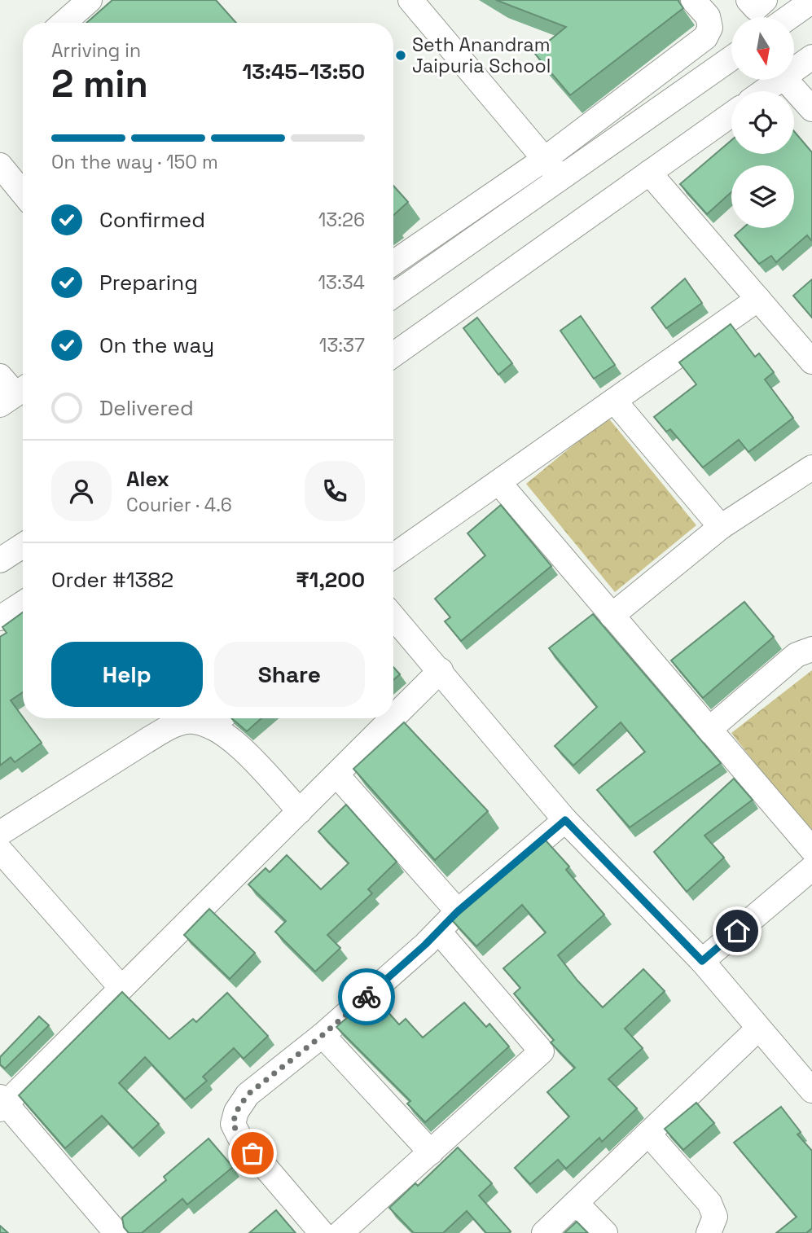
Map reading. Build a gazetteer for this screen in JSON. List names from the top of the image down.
{
  "places": ["Seth Anandram Jaipuria School"],
  "north": "bottom",
  "page": {
    "heading": ["2 min", "Arriving in", "13:45–13:50"],
    "panel": [
      "Alex",
      "Courier · 4.6",
      "Order #1382",
      "₹1,200"
    ],
    "bar": "On the way · 150 m",
    "list": [
      ["Confirmed", "13:26"],
      ["Preparing", "13:34"],
      ["On the way", "13:37"],
      "Delivered"
    ],
    "buttons": ["Help", "Share"]
  }
}
